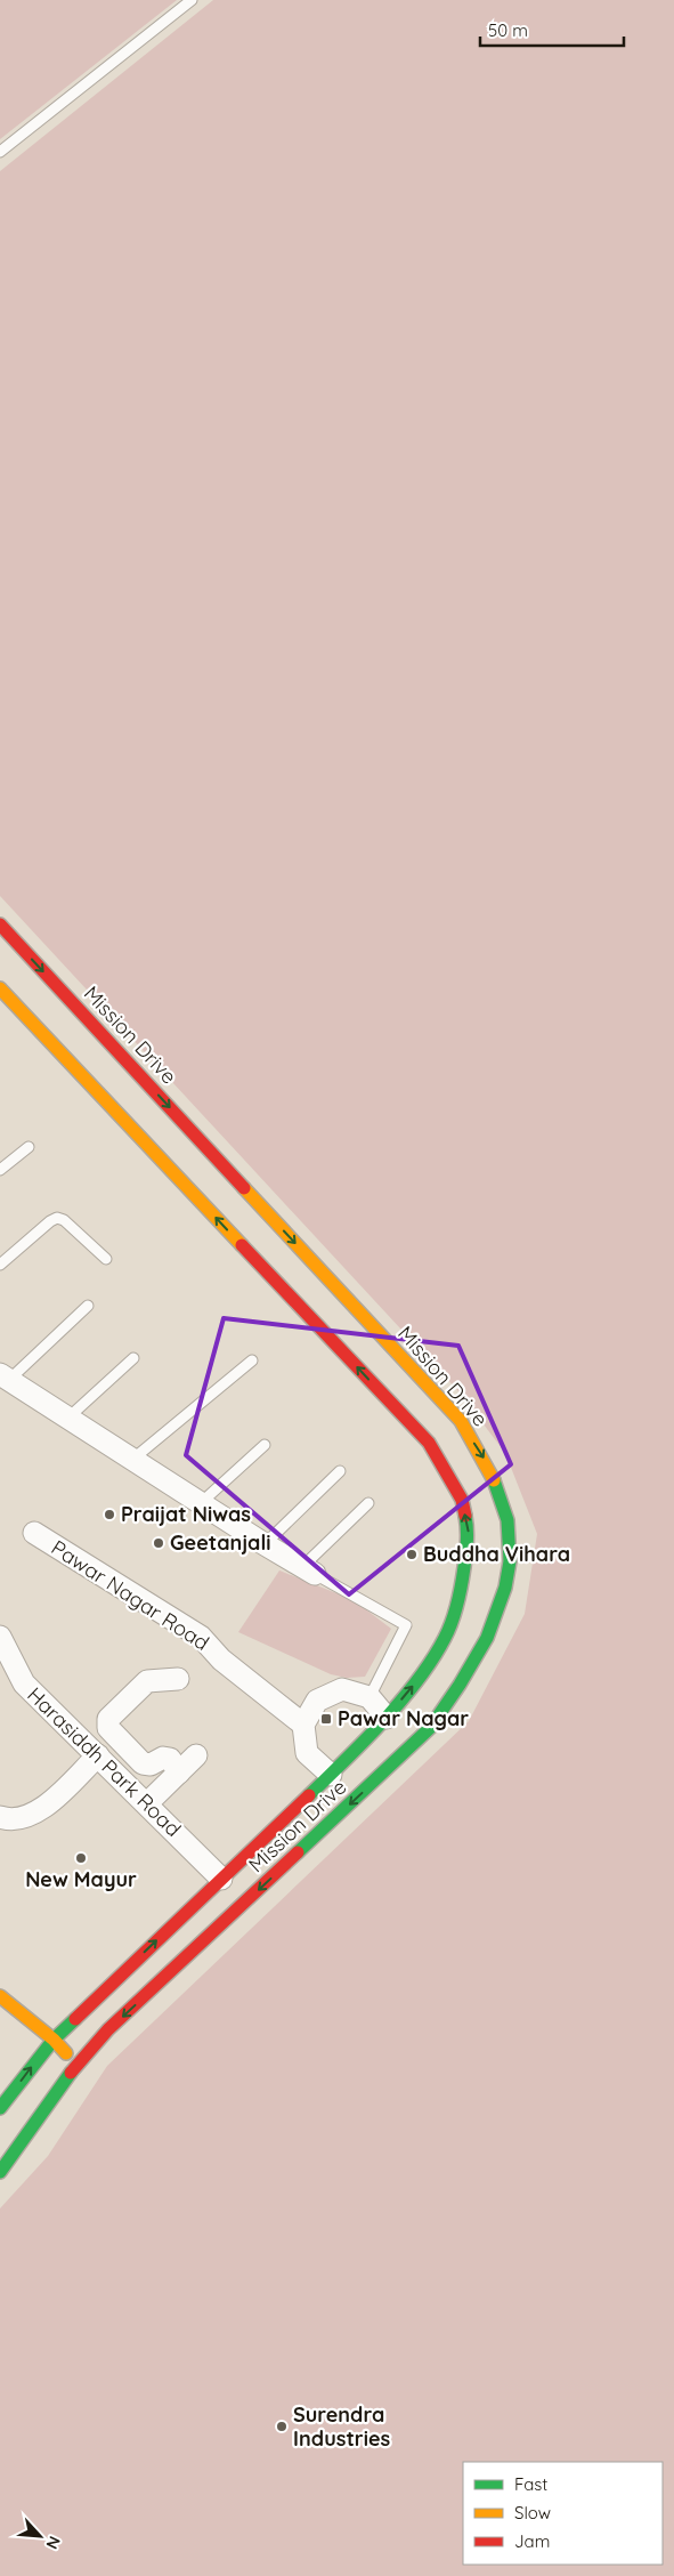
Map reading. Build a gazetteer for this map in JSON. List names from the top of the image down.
{
  "streets": {
    "street": ["Mission Drive", "Pawar Nagar Road", "Harasiddh Park Road"]
  },
  "crossings": [
    ["Mission Drive", "Pawar Nagar Road"],
    ["Mission Drive", "Harasiddh Park Road"]
  ],
  "places": {
    "other": [
      "Praijat Niwas",
      "Geetanjali",
      "Buddha Vihara",
      "New Mayur",
      "Surendra Industries"
    ],
    "transit": ["Pawar Nagar"]
  },
  "legend": ["Fast", "Slow", "Jam"],
  "scale_bar": "50 m",
  "north": "bottom right"
}
